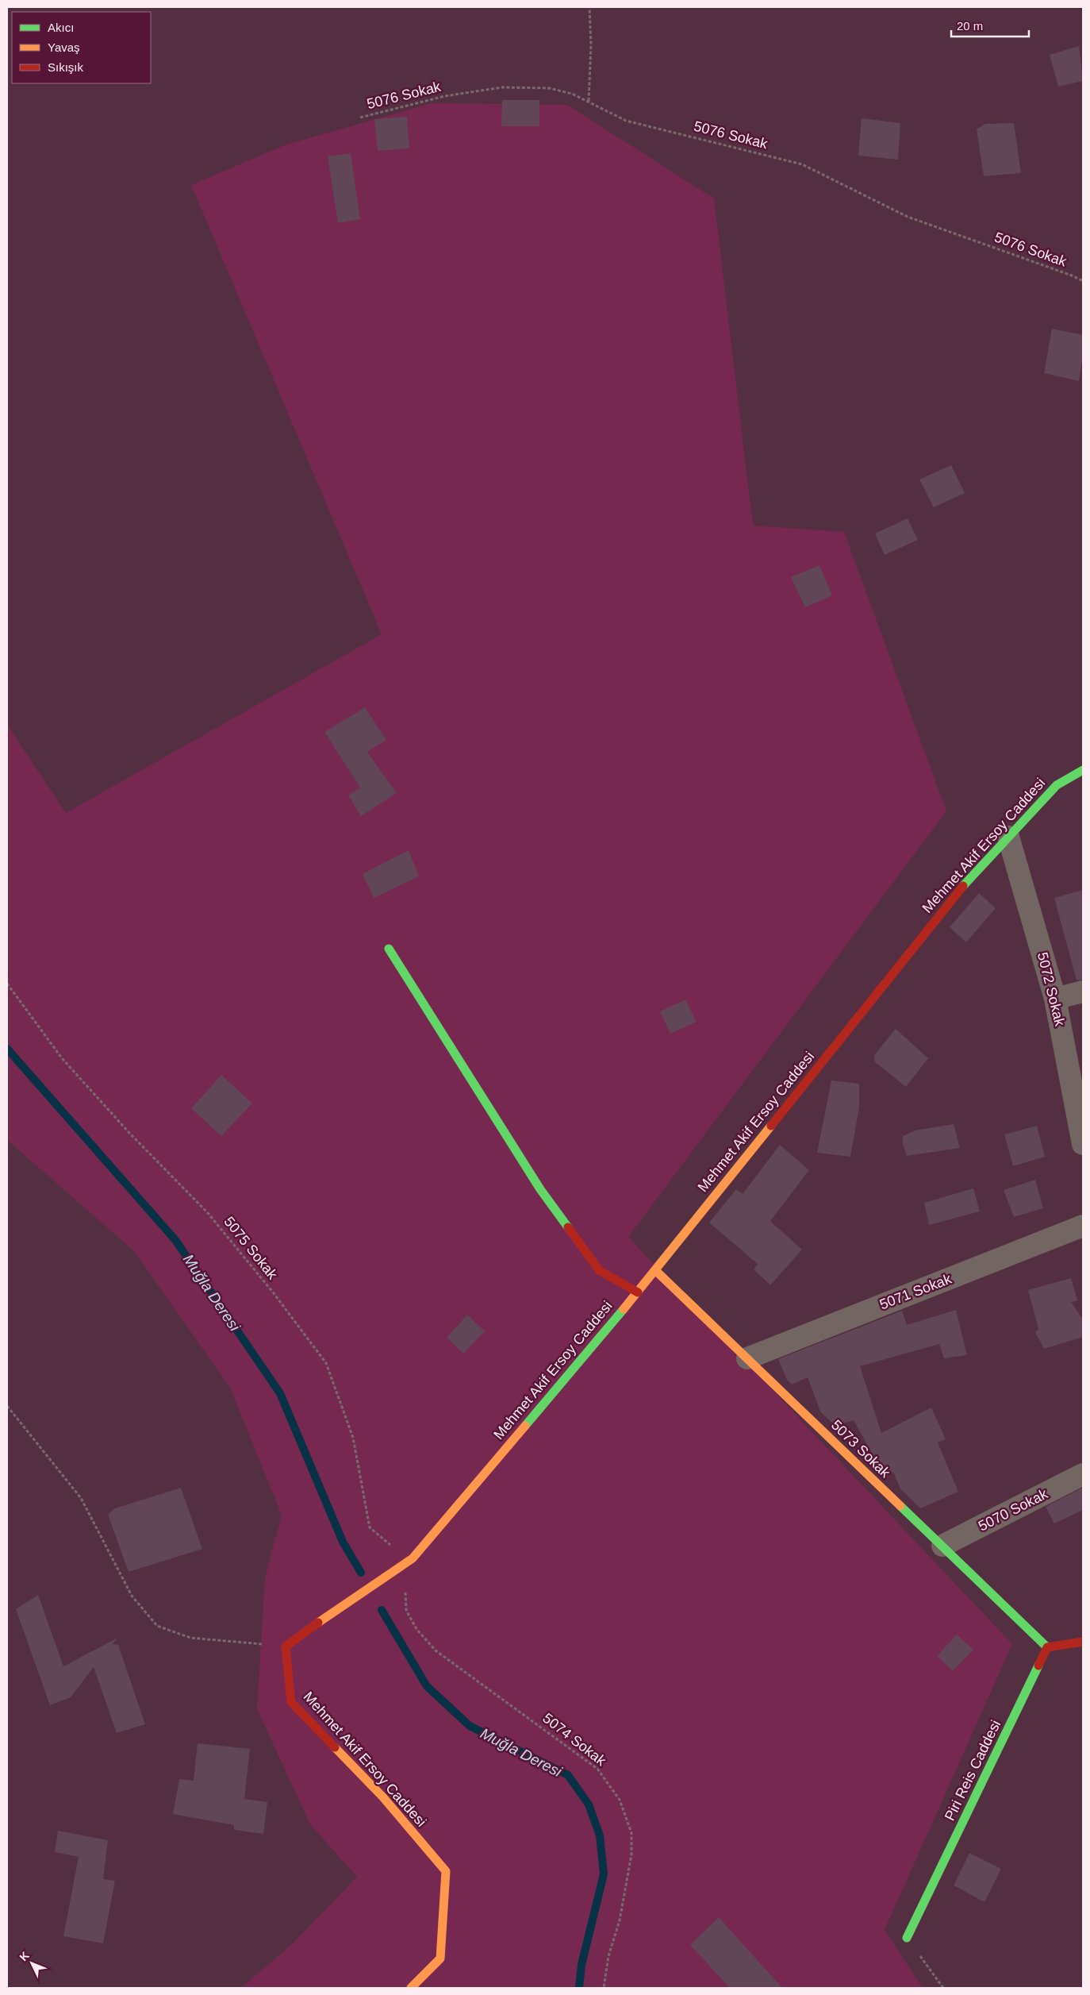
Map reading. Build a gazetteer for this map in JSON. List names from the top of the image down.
{
  "streets": {
    "street": [
      "Mehmet Akif Ersoy Caddesi",
      "5072 Sokak",
      "5071 Sokak",
      "5073 Sokak",
      "5070 Sokak",
      "Piri Reis Caddesi"
    ],
    "path": ["5076 Sokak", "5075 Sokak", "5074 Sokak"]
  },
  "crossings": [
    ["Mehmet Akif Ersoy Caddesi", "5072 Sokak"],
    ["Mehmet Akif Ersoy Caddesi", "5075 Sokak"],
    ["Mehmet Akif Ersoy Caddesi", "5073 Sokak"],
    ["Mehmet Akif Ersoy Caddesi", "5074 Sokak"],
    ["5075 Sokak", "5074 Sokak"],
    ["5071 Sokak", "5073 Sokak"],
    ["5073 Sokak", "5070 Sokak"],
    ["5073 Sokak", "Piri Reis Caddesi"]
  ],
  "water": ["Muğla Deresi"],
  "legend": ["Akıcı", "Yavaş", "Sıkışık"],
  "scale_bar": "20 m",
  "north": "top left"
}
